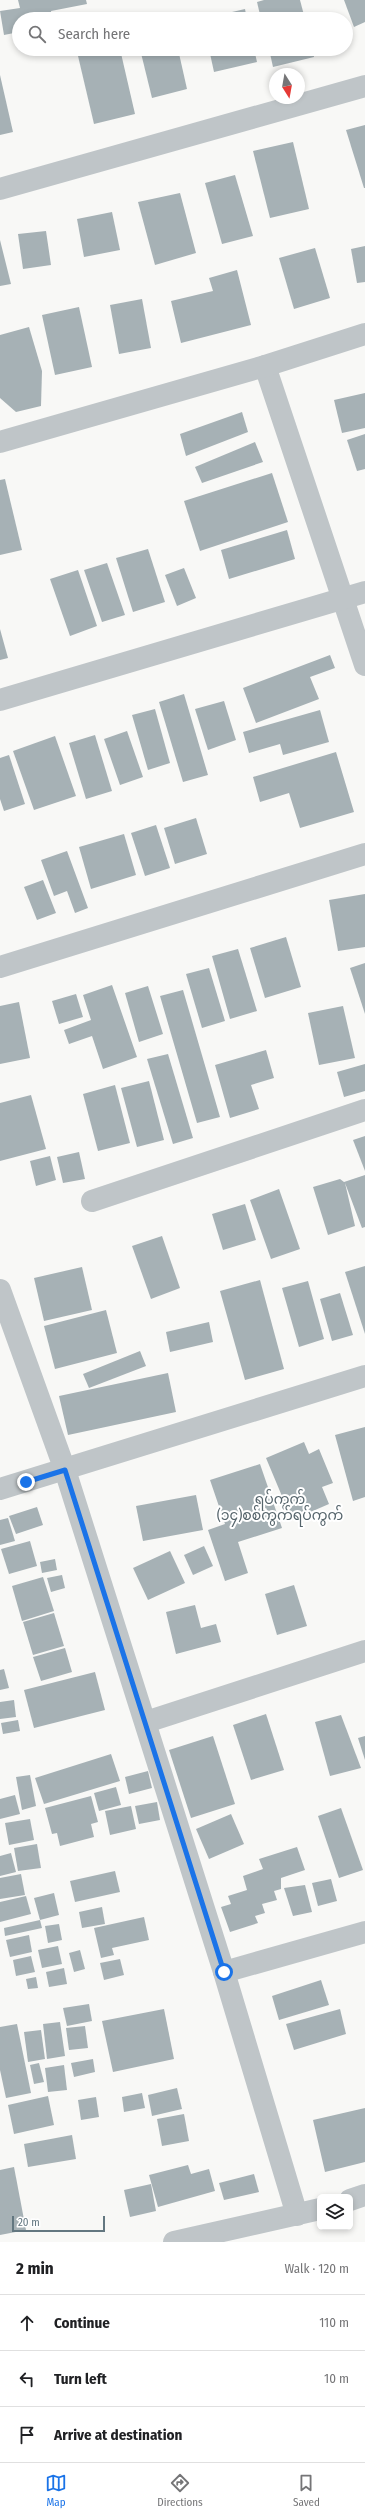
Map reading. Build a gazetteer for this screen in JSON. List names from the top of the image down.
{
  "districts": ["ရပ်ကွက် (၁၄)စစ်ကွက်ရပ်ကွက်"],
  "scale_bar": "20 m",
  "north": "bottom",
  "page": {
    "search": "Search here",
    "scale": "20 m",
    "heading": ["2 min", "Walk · 120 m"],
    "list": [
      ["Continue", "110 m"],
      ["Turn left", "10 m"],
      "Arrive at destination"
    ],
    "nav": ["Map", "Directions", "Saved"]
  }
}
